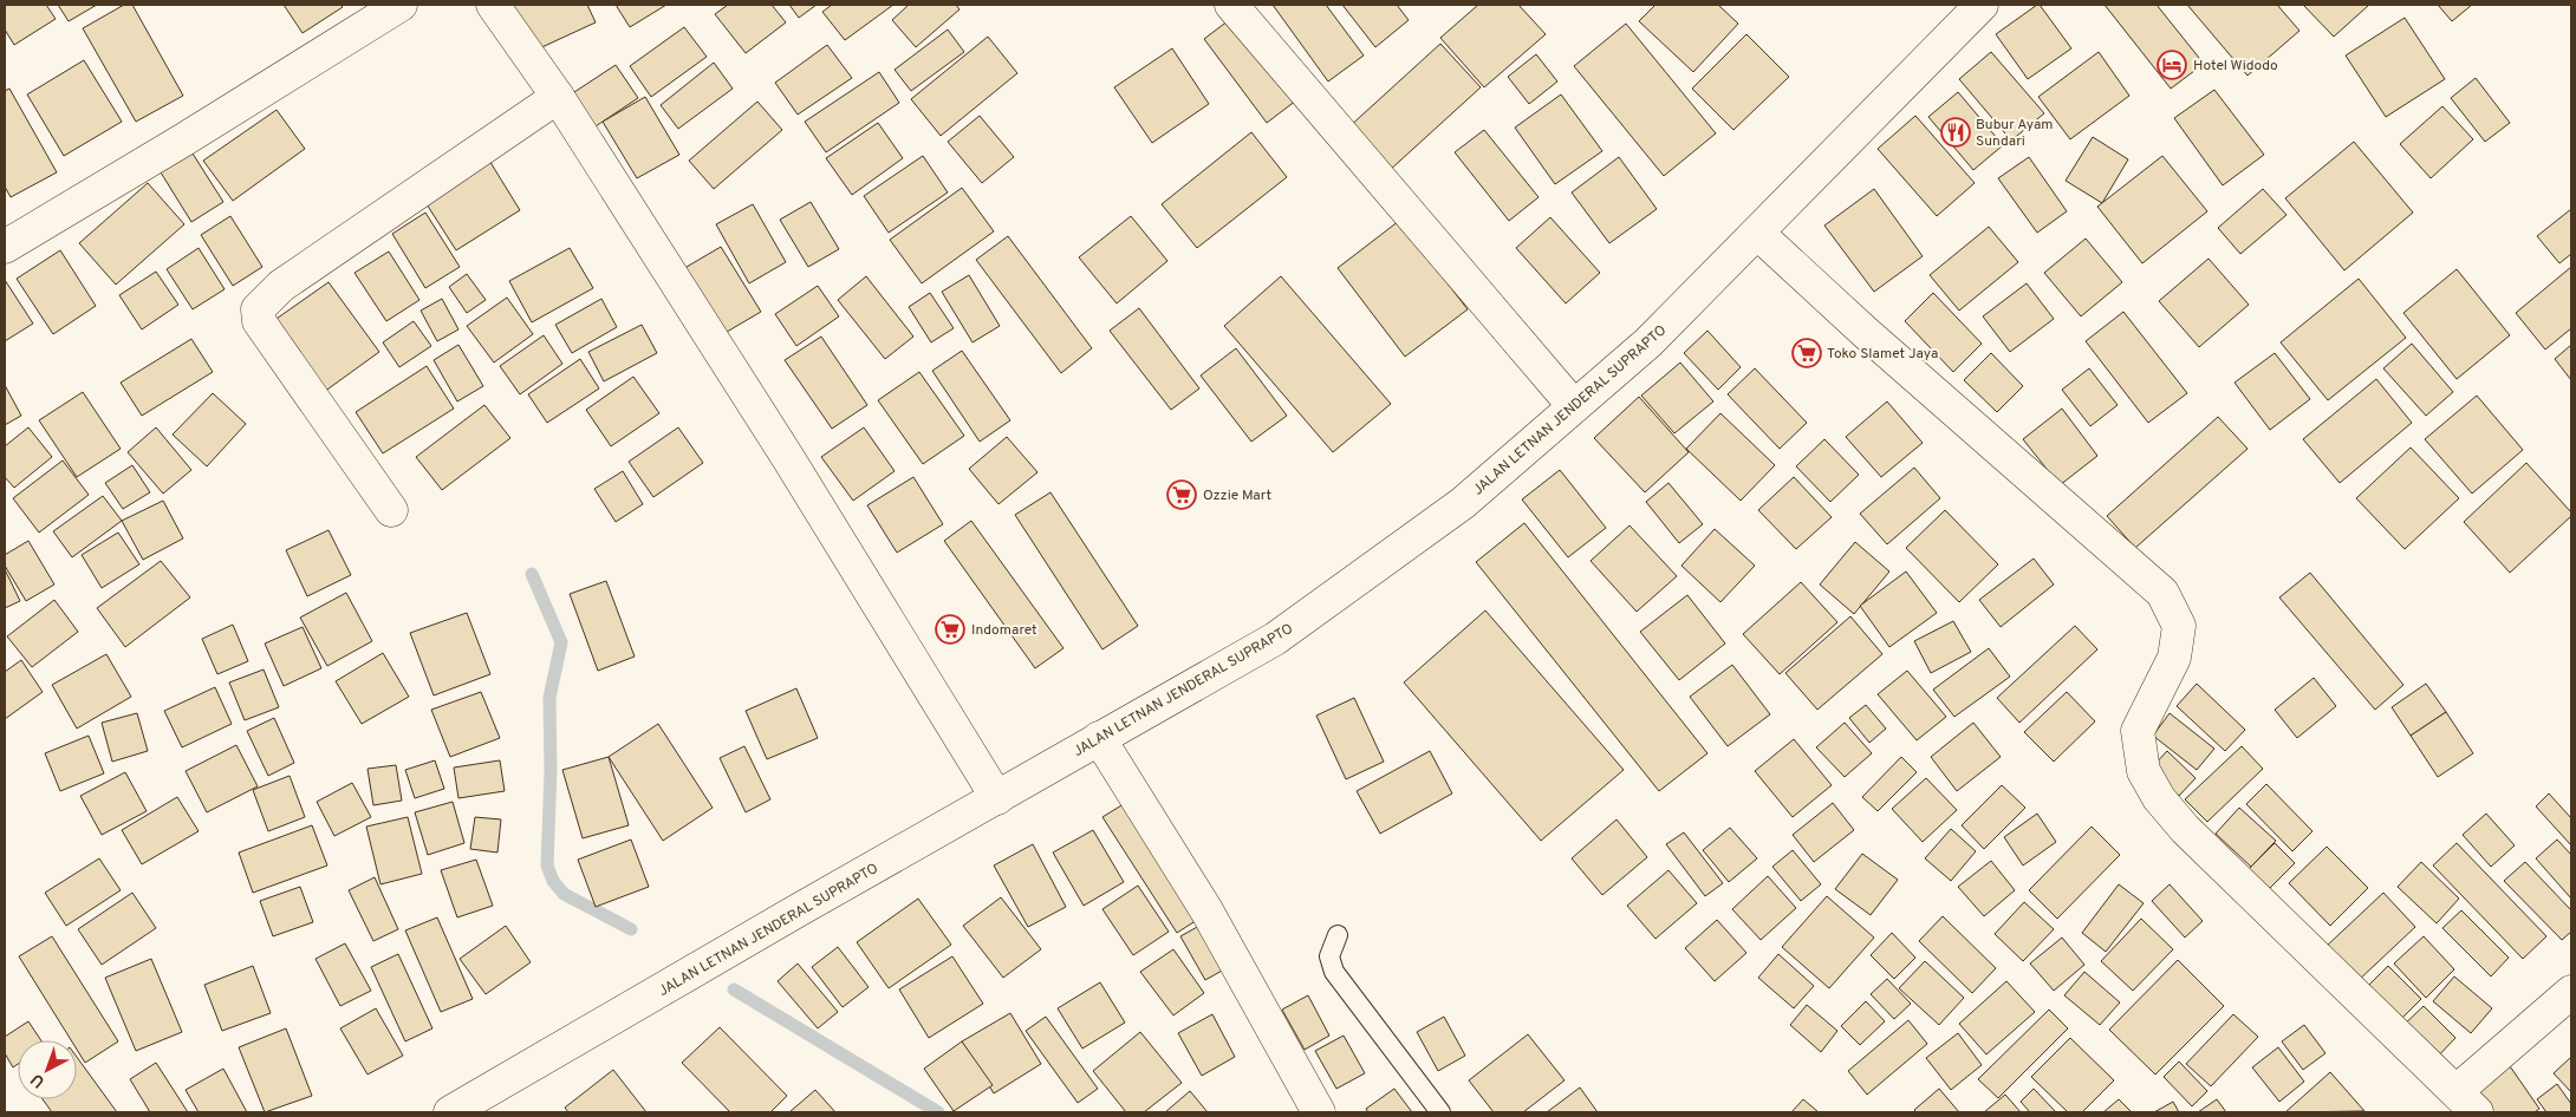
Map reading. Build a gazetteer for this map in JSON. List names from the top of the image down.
{
  "streets": {
    "street": ["JALAN LETNAN JENDERAL SUPRAPTO"]
  },
  "places": {
    "hotel": ["Hotel Widodo"],
    "restaurant": ["Bubur Ayam Sundari"],
    "supermarket": ["Toko Slamet Jaya", "Ozzie Mart", "Indomaret"]
  },
  "north": "bottom left"
}
